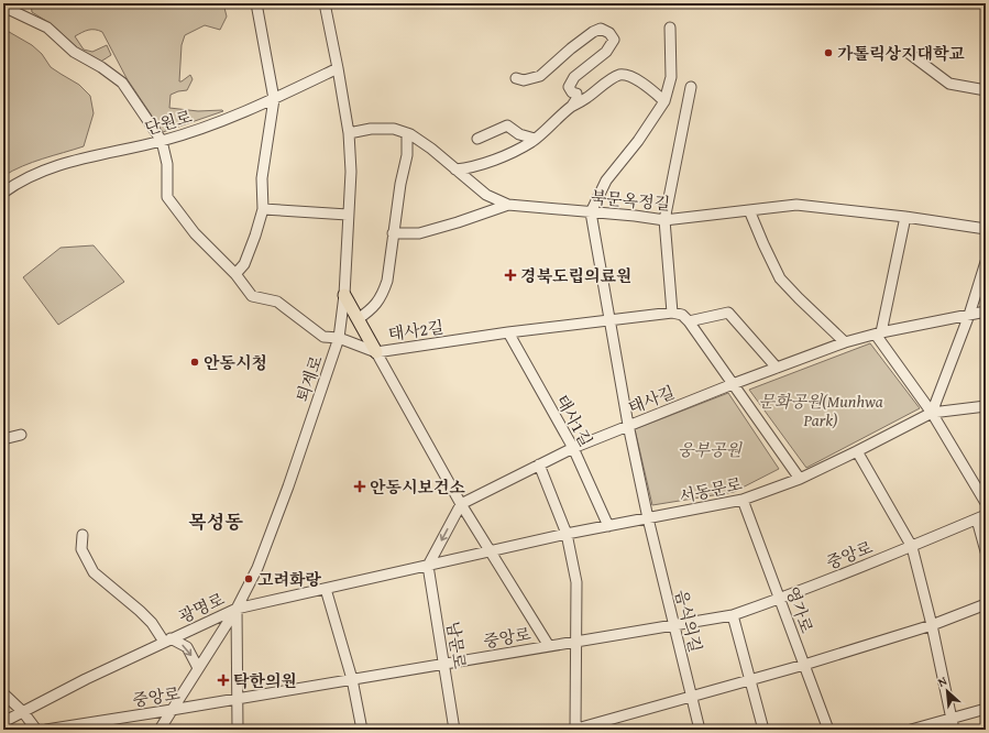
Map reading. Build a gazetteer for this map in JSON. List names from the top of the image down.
{
  "streets": {
    "street": [
      "단원로",
      "북문옥정길",
      "태사2길",
      "퇴계로",
      "태사길",
      "태사1길",
      "서동문로",
      "중앙로",
      "광명로",
      "영가로",
      "음식의길",
      "남문로"
    ]
  },
  "crossings": [
    ["단원로", "퇴계로"],
    ["북문옥정길", "퇴계로"],
    ["태사2길", "태사길"],
    ["태사2길", "태사1길"],
    ["태사2길", "서동문로"],
    ["태사2길", "중앙로"],
    ["태사2길", "음식의길"],
    ["퇴계로", "중앙로"],
    ["퇴계로", "광명로"],
    ["태사길", "태사1길"],
    ["태사길", "음식의길"],
    ["태사1길", "서동문로"],
    ["서동문로", "광명로"],
    ["서동문로", "영가로"],
    ["서동문로", "음식의길"],
    ["서동문로", "남문로"],
    ["중앙로", "영가로"],
    ["중앙로", "음식의길"],
    ["중앙로", "남문로"],
    ["광명로", "남문로"]
  ],
  "districts": ["목성동"],
  "parks": ["문화공원(Munhwa Park)", "웅부공원"],
  "places": {
    "other": ["가톨릭상지대학교", "안동시청", "고려화랑"],
    "health": ["경북도립의료원", "안동시보건소", "탁한의원"]
  },
  "north": "top left"
}
